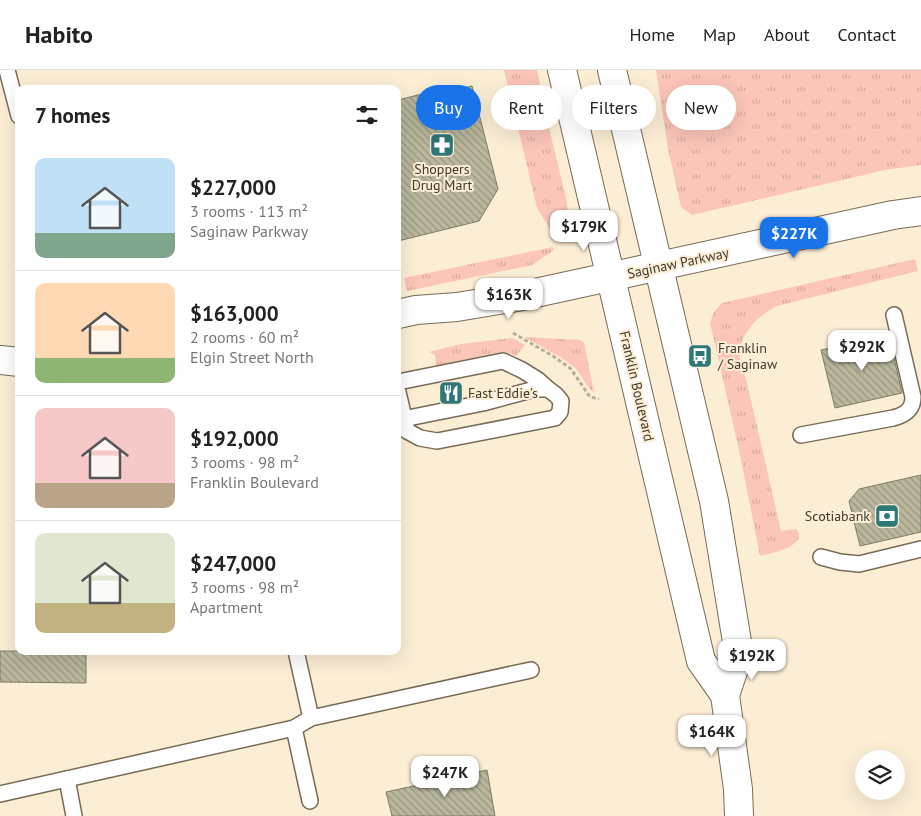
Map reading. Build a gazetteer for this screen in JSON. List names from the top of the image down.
{
  "streets": {
    "main road": ["Saginaw Parkway", "Franklin Boulevard"]
  },
  "crossings": [
    ["Saginaw Parkway", "Franklin Boulevard"]
  ],
  "places": {
    "pharmacy": ["Shoppers Drug Mart"],
    "bus stop": ["Franklin / Saginaw"],
    "restaurant": ["Fast Eddie's"],
    "bank": ["Scotiabank"]
  },
  "page": {
    "header": "Habito",
    "nav": [
      "Home",
      "Map",
      "About",
      "Contact"
    ],
    "chip": [
      "Buy",
      "Rent",
      "Filters",
      "New"
    ],
    "heading": "7 homes",
    "list": [
      {
        "name": "$227,000",
        "note": "3 rooms · 113 m² · Saginaw Parkway"
      },
      {
        "name": "$163,000",
        "note": "2 rooms · 60 m² · Elgin Street North"
      },
      {
        "name": "$192,000",
        "note": "3 rooms · 98 m² · Franklin Boulevard"
      },
      {
        "name": "$247,000",
        "note": "3 rooms · 98 m² · Apartment"
      }
    ],
    "price": [
      "$179K",
      "$227K",
      "$163K",
      "$292K",
      "$192K",
      "$164K",
      "$247K"
    ]
  }
}
